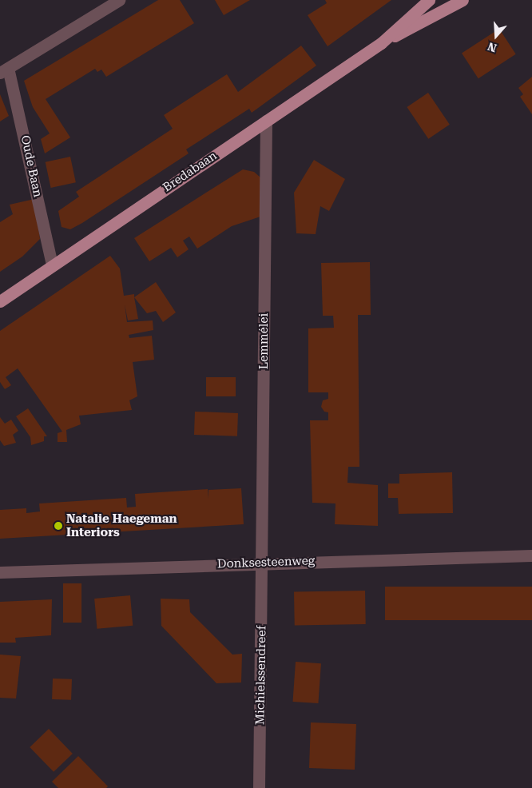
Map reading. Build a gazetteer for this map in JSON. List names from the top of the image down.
{
  "streets": {
    "main road": ["Bredabaan"],
    "street": [
      "Oude Baan",
      "Lemmélei",
      "Donksesteenweg",
      "Michielssendreef"
    ]
  },
  "crossings": [
    ["Oude Baan", "Bredabaan"],
    ["Bredabaan", "Lemmélei"],
    ["Lemmélei", "Donksesteenweg"],
    ["Lemmélei", "Michielssendreef"],
    ["Donksesteenweg", "Michielssendreef"]
  ],
  "places": ["Natalie Haegeman Interiors"],
  "north": "bottom"
}
